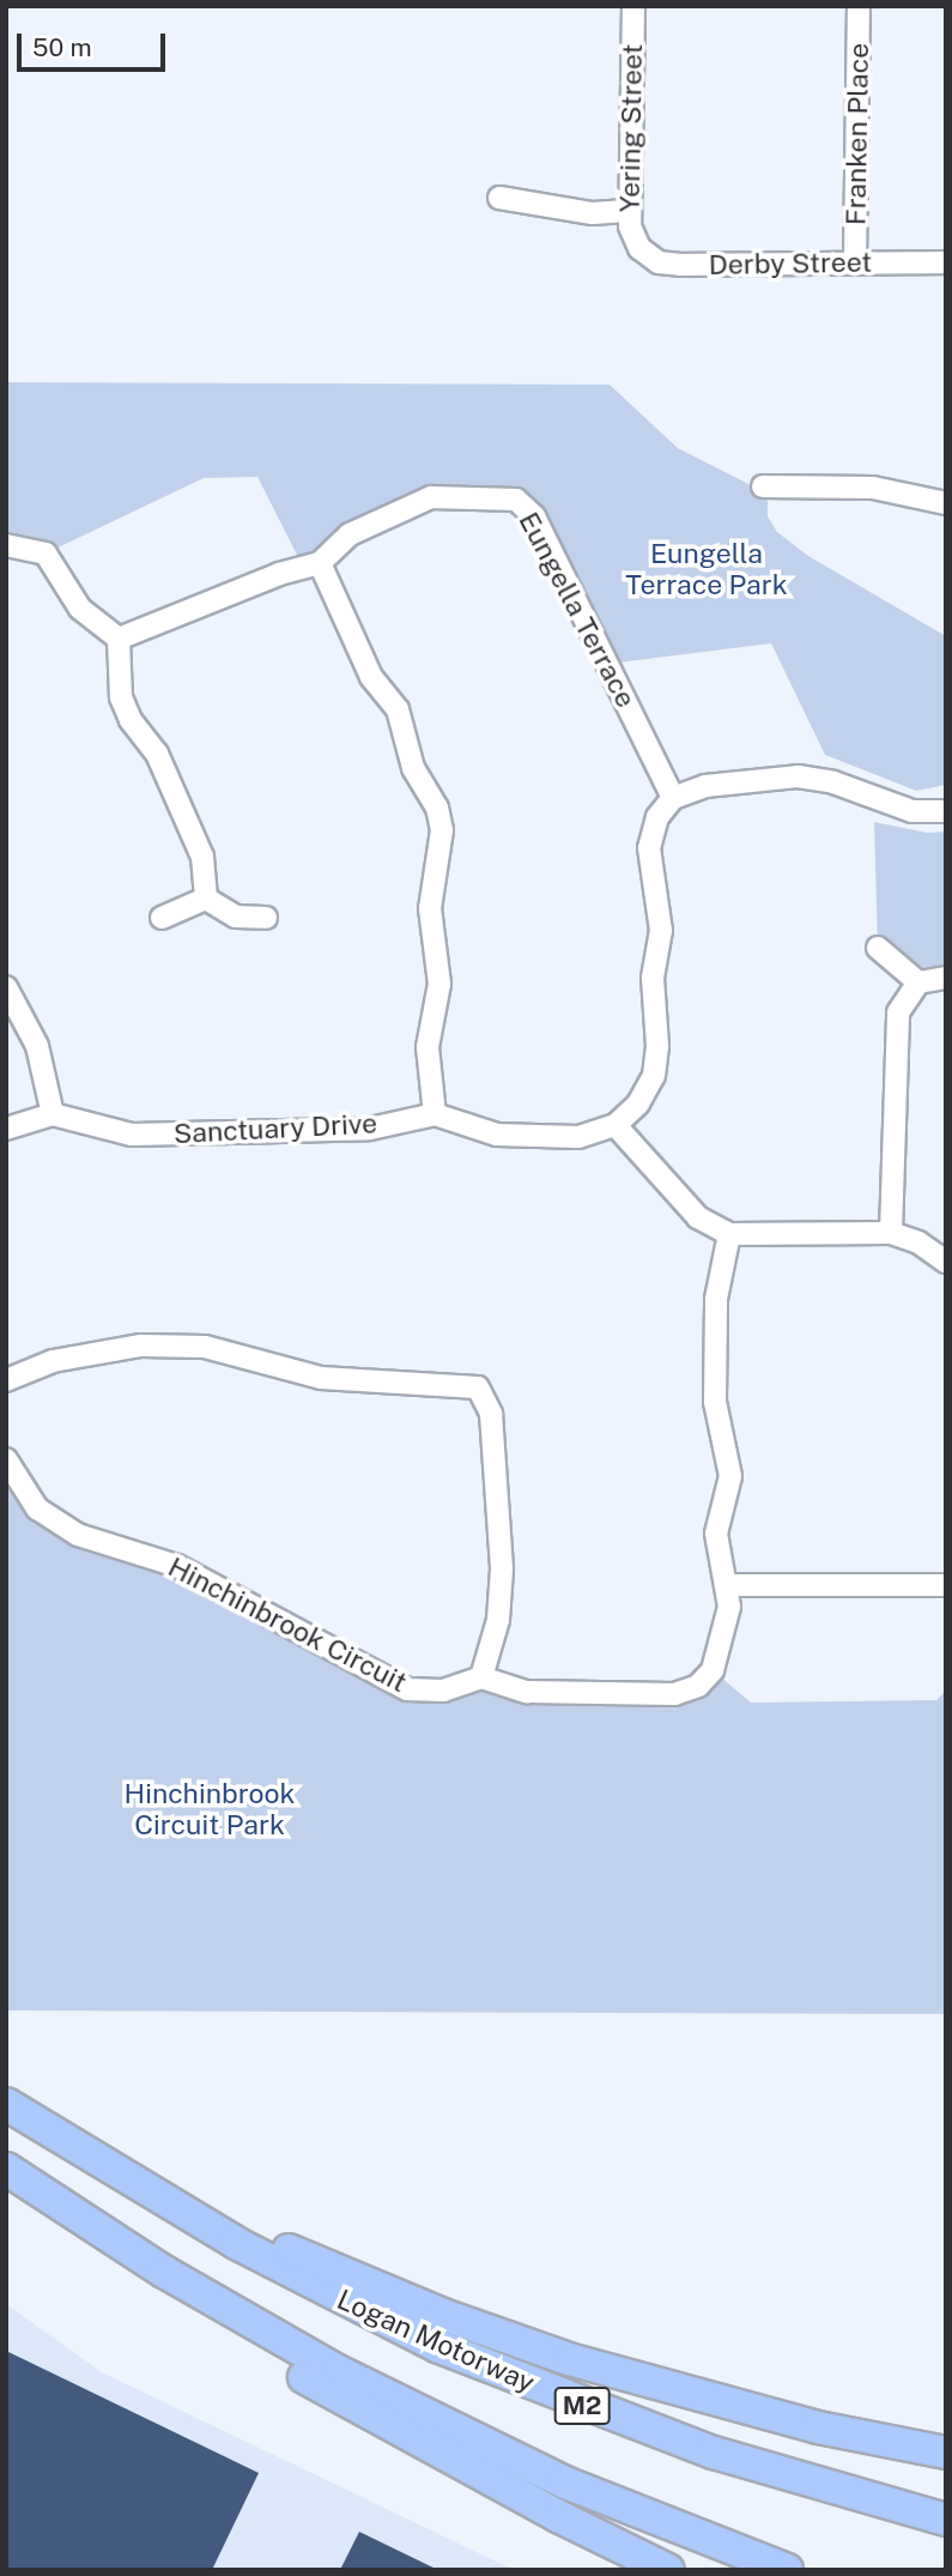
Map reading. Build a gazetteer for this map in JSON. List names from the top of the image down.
{
  "streets": {
    "highway": ["Logan Motorway", "M2"],
    "street": [
      "Yering Street",
      "Franken Place",
      "Derby Street",
      "Eungella Terrace",
      "Sanctuary Drive",
      "Hinchinbrook Circuit"
    ]
  },
  "crossings": [
    ["Yering Street", "Derby Street"],
    ["Franken Place", "Derby Street"]
  ],
  "parks": ["Eungella Terrace Park", "Hinchinbrook Circuit Park"],
  "scale_bar": "50 m"
}
